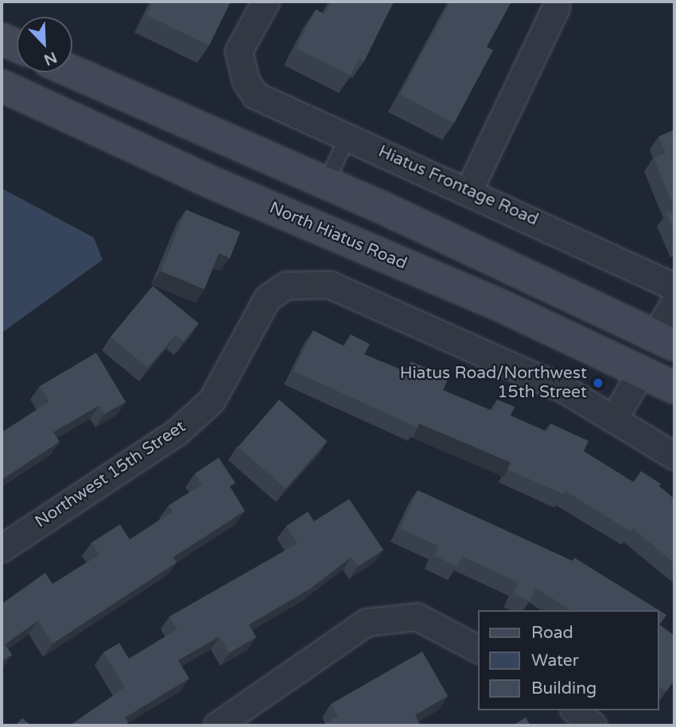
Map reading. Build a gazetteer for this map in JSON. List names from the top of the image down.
{
  "streets": {
    "main road": ["North Hiatus Road"],
    "street": ["Hiatus Frontage Road", "Northwest 15th Street"]
  },
  "places": ["Hiatus Road/Northwest 15th Street"],
  "legend": ["Road", "Water", "Building"],
  "north": "bottom right"
}
